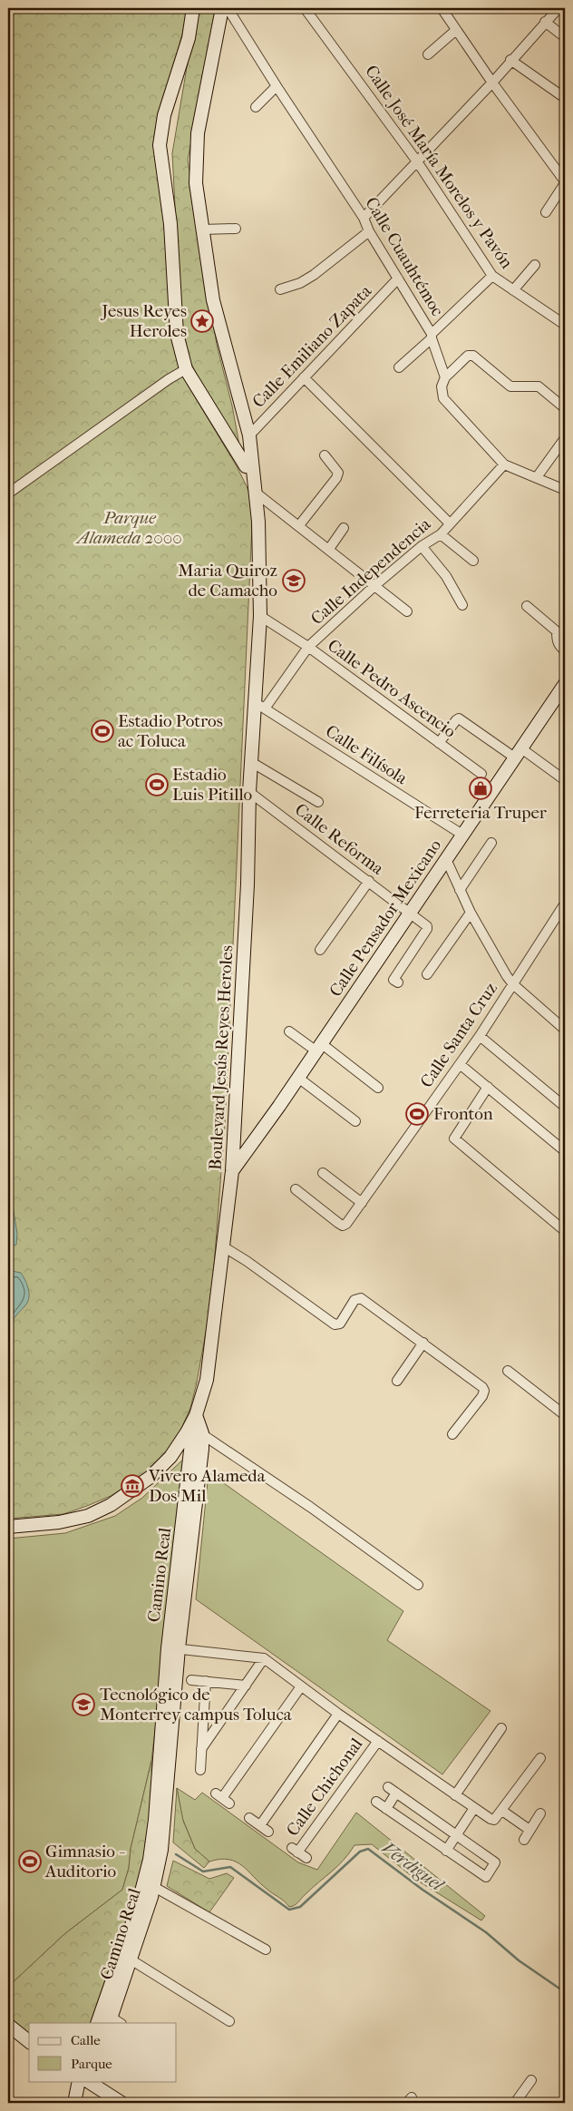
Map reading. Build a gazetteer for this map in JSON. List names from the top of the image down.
{
  "streets": {
    "main road": ["Calle Pensador Mexicano", "Boulevard Jesús Reyes Heroles", "Camino Real"],
    "street": [
      "Calle José María Morelos y Pavón",
      "Calle Cuauhtémoc",
      "Calle Emiliano Zapata",
      "Calle Independencia",
      "Calle Pedro Ascencio",
      "Calle Filísola",
      "Calle Reforma",
      "Calle Santa Cruz",
      "Calle Chichonal"
    ]
  },
  "crossings": [
    ["Calle Cuauhtémoc", "Calle Emiliano Zapata"],
    ["Calle Cuauhtémoc", "Calle Independencia"],
    ["Calle Emiliano Zapata", "Boulevard Jesús Reyes Heroles"],
    ["Calle Independencia", "Calle Pedro Ascencio"],
    ["Calle Independencia", "Calle Filísola"],
    ["Calle Independencia", "Boulevard Jesús Reyes Heroles"],
    ["Calle Pedro Ascencio", "Boulevard Jesús Reyes Heroles"],
    ["Calle Filísola", "Calle Pensador Mexicano"],
    ["Calle Filísola", "Boulevard Jesús Reyes Heroles"],
    ["Calle Reforma", "Calle Pensador Mexicano"],
    ["Calle Reforma", "Boulevard Jesús Reyes Heroles"],
    ["Calle Pensador Mexicano", "Boulevard Jesús Reyes Heroles"],
    ["Boulevard Jesús Reyes Heroles", "Camino Real"]
  ],
  "water": ["Verdiguel"],
  "parks": ["Parque Alameda 2000"],
  "places": {
    "place": ["Jesus Reyes Heroles"],
    "school or university": ["Maria Quiroz de Camacho", "Tecnológico de Monterrey campus Toluca"],
    "sports": [
      "Estadio Potros ac Toluca",
      "Estadio Luis Pitillo",
      "Fronton",
      "Gimnasio - Auditorio"
    ],
    "shop": ["Ferreteria Truper"],
    "museum": ["Vivero Alameda Dos Mil"]
  },
  "legend": ["Calle", "Parque"]
}
